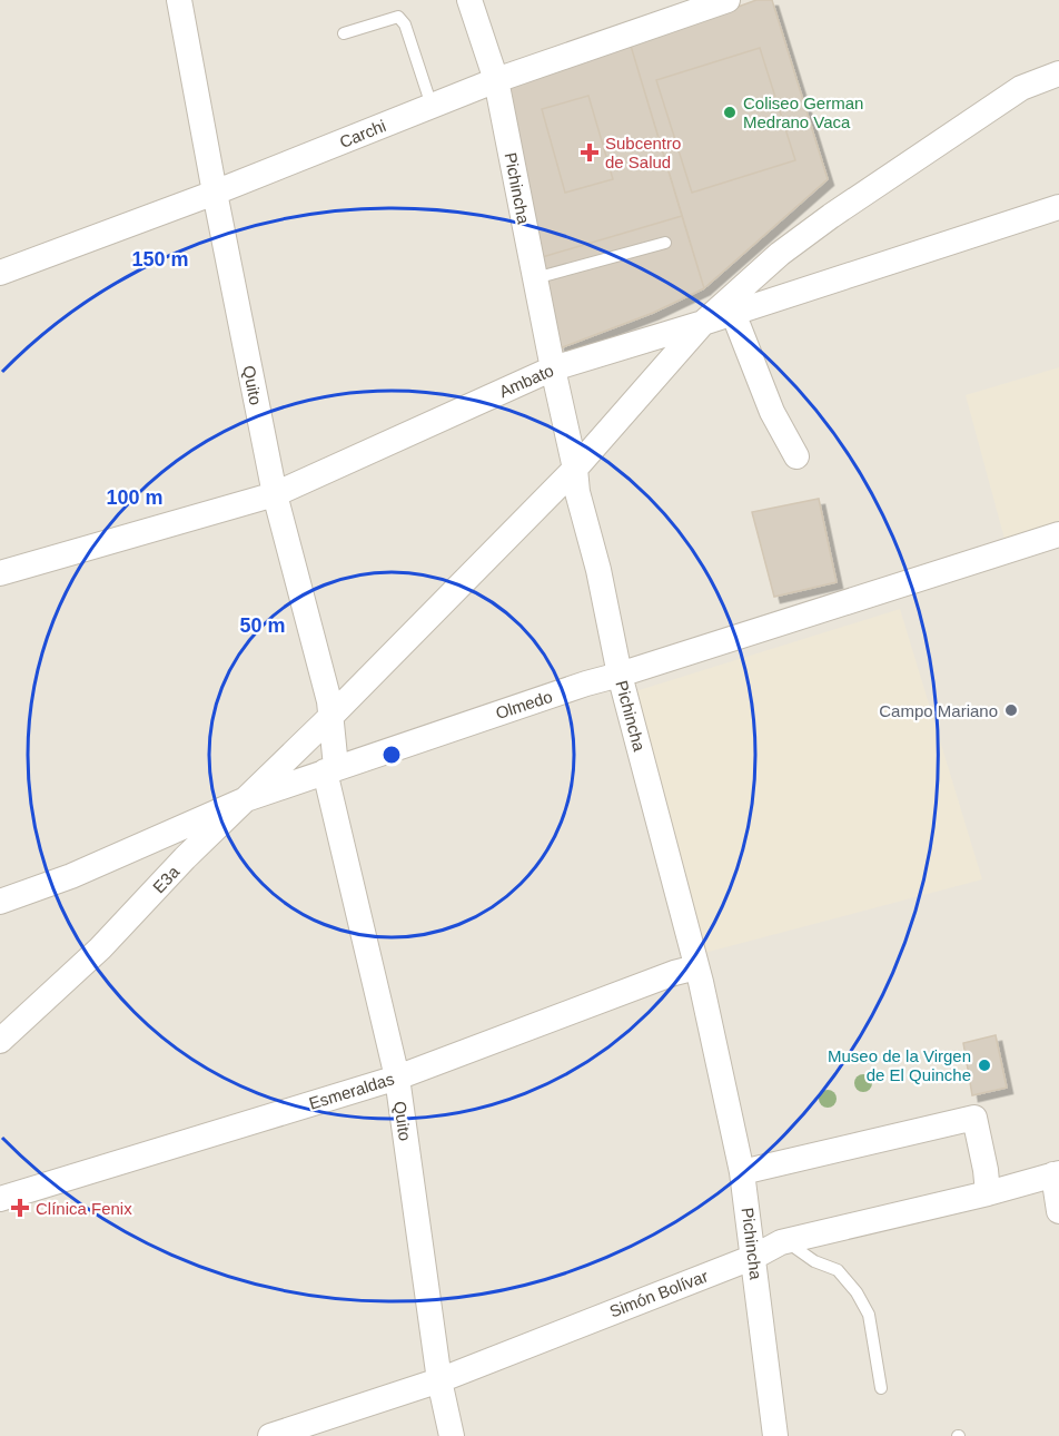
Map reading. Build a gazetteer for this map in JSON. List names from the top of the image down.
{
  "streets": {
    "street": [
      "Carchi",
      "Pichincha",
      "Ambato",
      "Quito",
      "Olmedo",
      "E3a",
      "Esmeraldas",
      "Simón Bolívar"
    ]
  },
  "crossings": [
    ["Carchi", "Pichincha"],
    ["Carchi", "Quito"],
    ["Pichincha", "Ambato"],
    ["Pichincha", "Olmedo"],
    ["Pichincha", "E3a"],
    ["Pichincha", "Esmeraldas"],
    ["Pichincha", "Simón Bolívar"],
    ["Ambato", "Quito"],
    ["Ambato", "E3a"],
    ["Quito", "Olmedo"],
    ["Quito", "E3a"],
    ["Quito", "Esmeraldas"],
    ["Quito", "Simón Bolívar"],
    ["Olmedo", "E3a"]
  ],
  "places": {
    "other": ["Coliseo German Medrano Vaca", "Campo Mariano", "Museo de la Virgen de El Quinche"],
    "health": ["Subcentro de Salud", "Clínica Fenix"]
  },
  "rings": ["150 m", "100 m", "50 m"]
}
